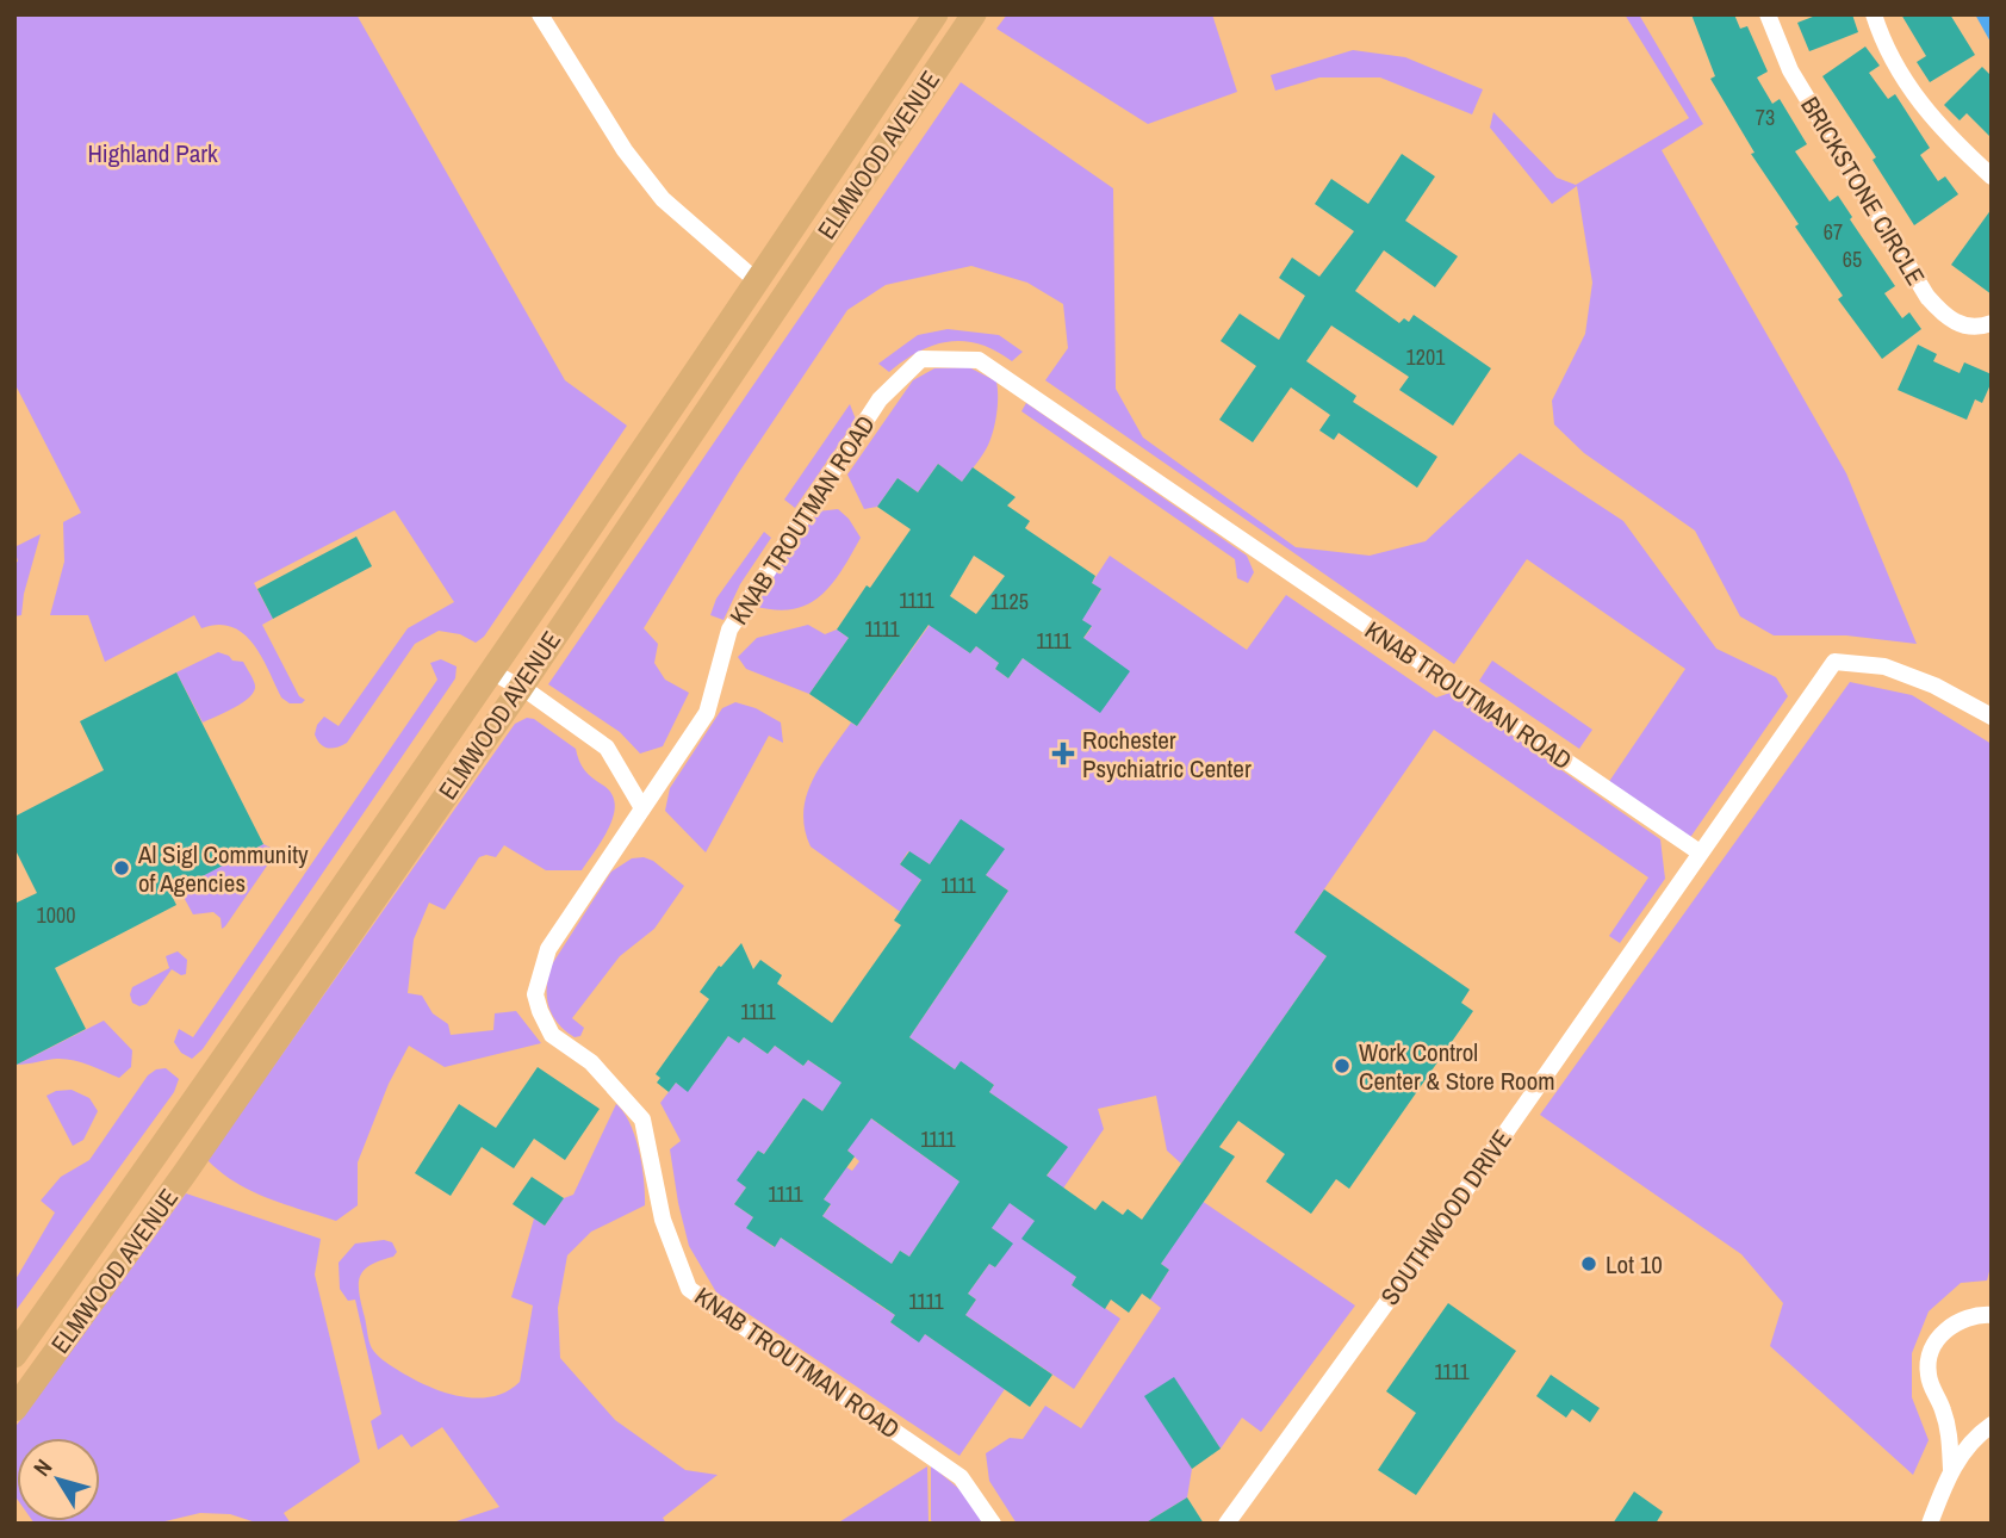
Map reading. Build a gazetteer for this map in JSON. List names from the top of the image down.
{
  "streets": {
    "main road": ["ELMWOOD AVENUE"],
    "street": ["BRICKSTONE CIRCLE", "KNAB TROUTMAN ROAD", "SOUTHWOOD DRIVE"]
  },
  "crossings": [
    ["KNAB TROUTMAN ROAD", "SOUTHWOOD DRIVE"]
  ],
  "parks": ["Highland Park"],
  "places": {
    "health": ["Rochester Psychiatric Center"],
    "other": ["Al Sigl Community of Agencies", "Work Control Center & Store Room", "Lot 10"]
  },
  "house_numbers": [
    "73",
    "67",
    "65",
    "1201",
    "1111",
    "1125",
    "1111",
    "1111",
    "1111",
    "1000",
    "1111",
    "1111",
    "1111",
    "1111",
    "1111"
  ],
  "north": "top left"
}
